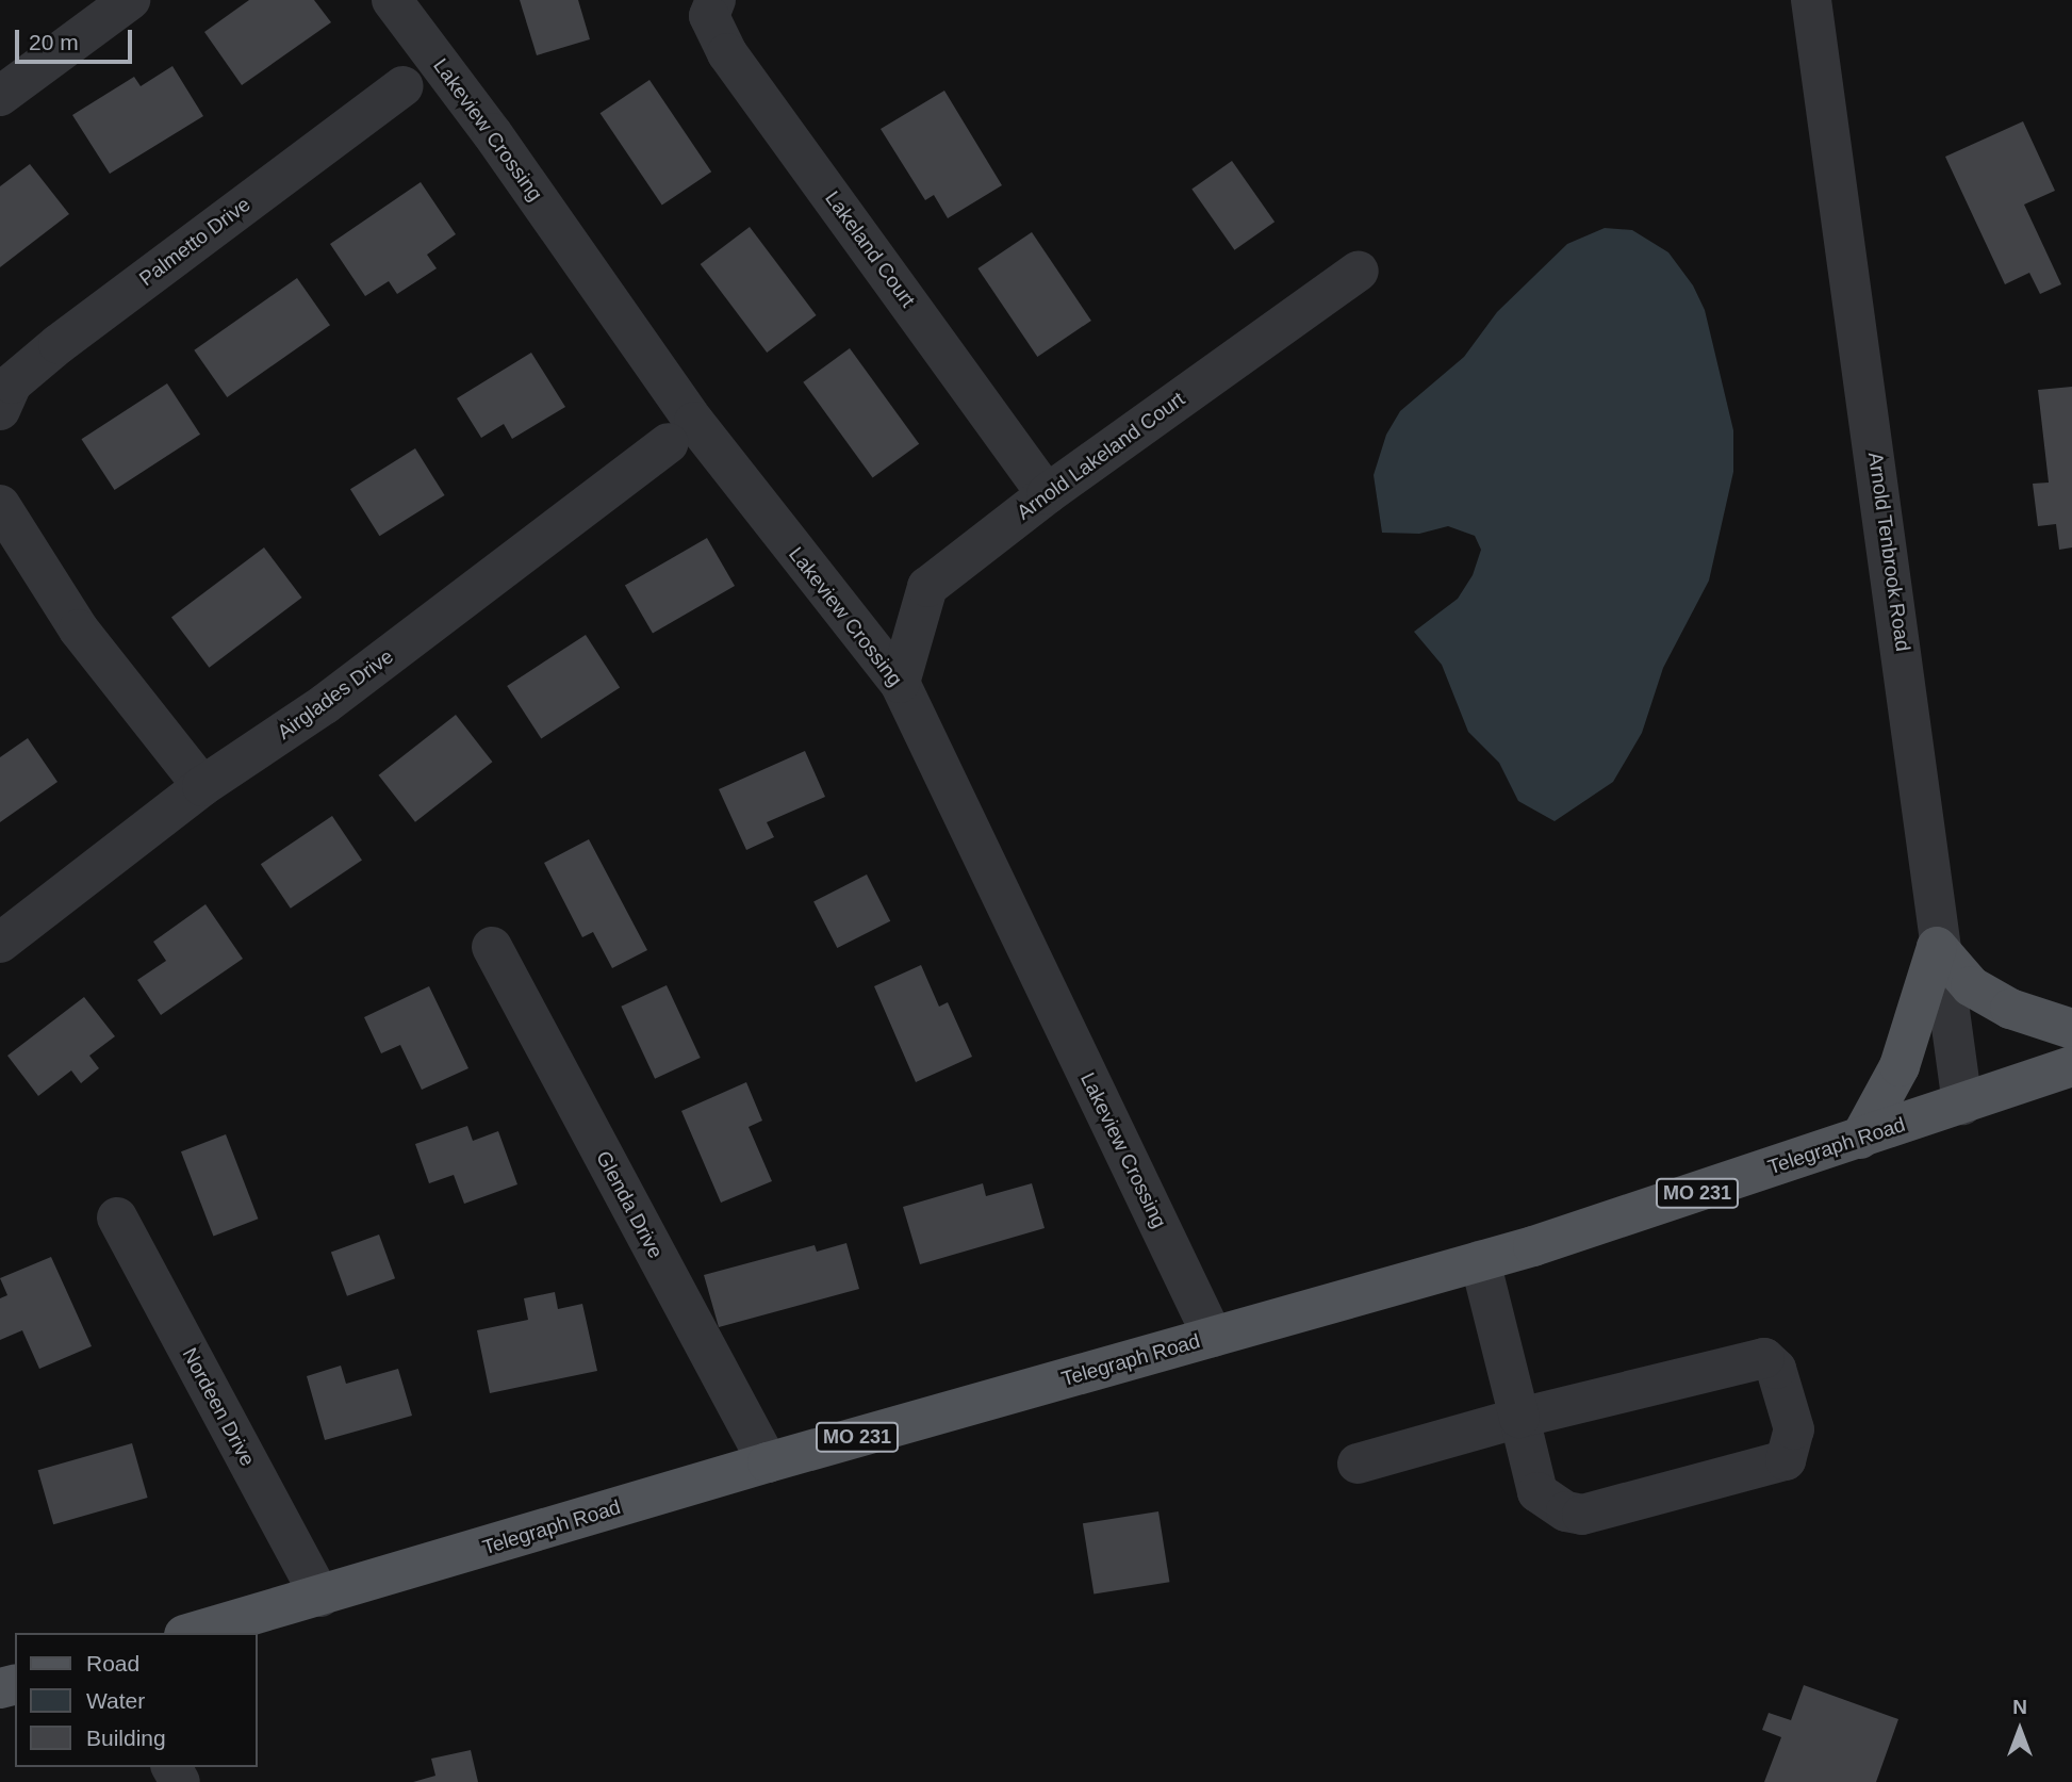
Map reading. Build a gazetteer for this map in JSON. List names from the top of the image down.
{
  "streets": {
    "main road": ["Telegraph Road", "MO 231"],
    "street": [
      "Lakeview Crossing",
      "Palmetto Drive",
      "Lakeland Court",
      "Arnold Lakeland Court",
      "Arnold Tenbrook Road",
      "Airglades Drive",
      "Glenda Drive",
      "Nordeen Drive"
    ]
  },
  "crossings": [
    ["Lakeview Crossing", "Arnold Lakeland Court"],
    ["Lakeview Crossing", "Telegraph Road"],
    ["Lakeland Court", "Arnold Lakeland Court"],
    ["Arnold Tenbrook Road", "Telegraph Road"],
    ["Telegraph Road", "Glenda Drive"],
    ["Telegraph Road", "Nordeen Drive"]
  ],
  "legend": ["Road", "Water", "Building"],
  "scale_bar": "20 m",
  "north": "top"
}
